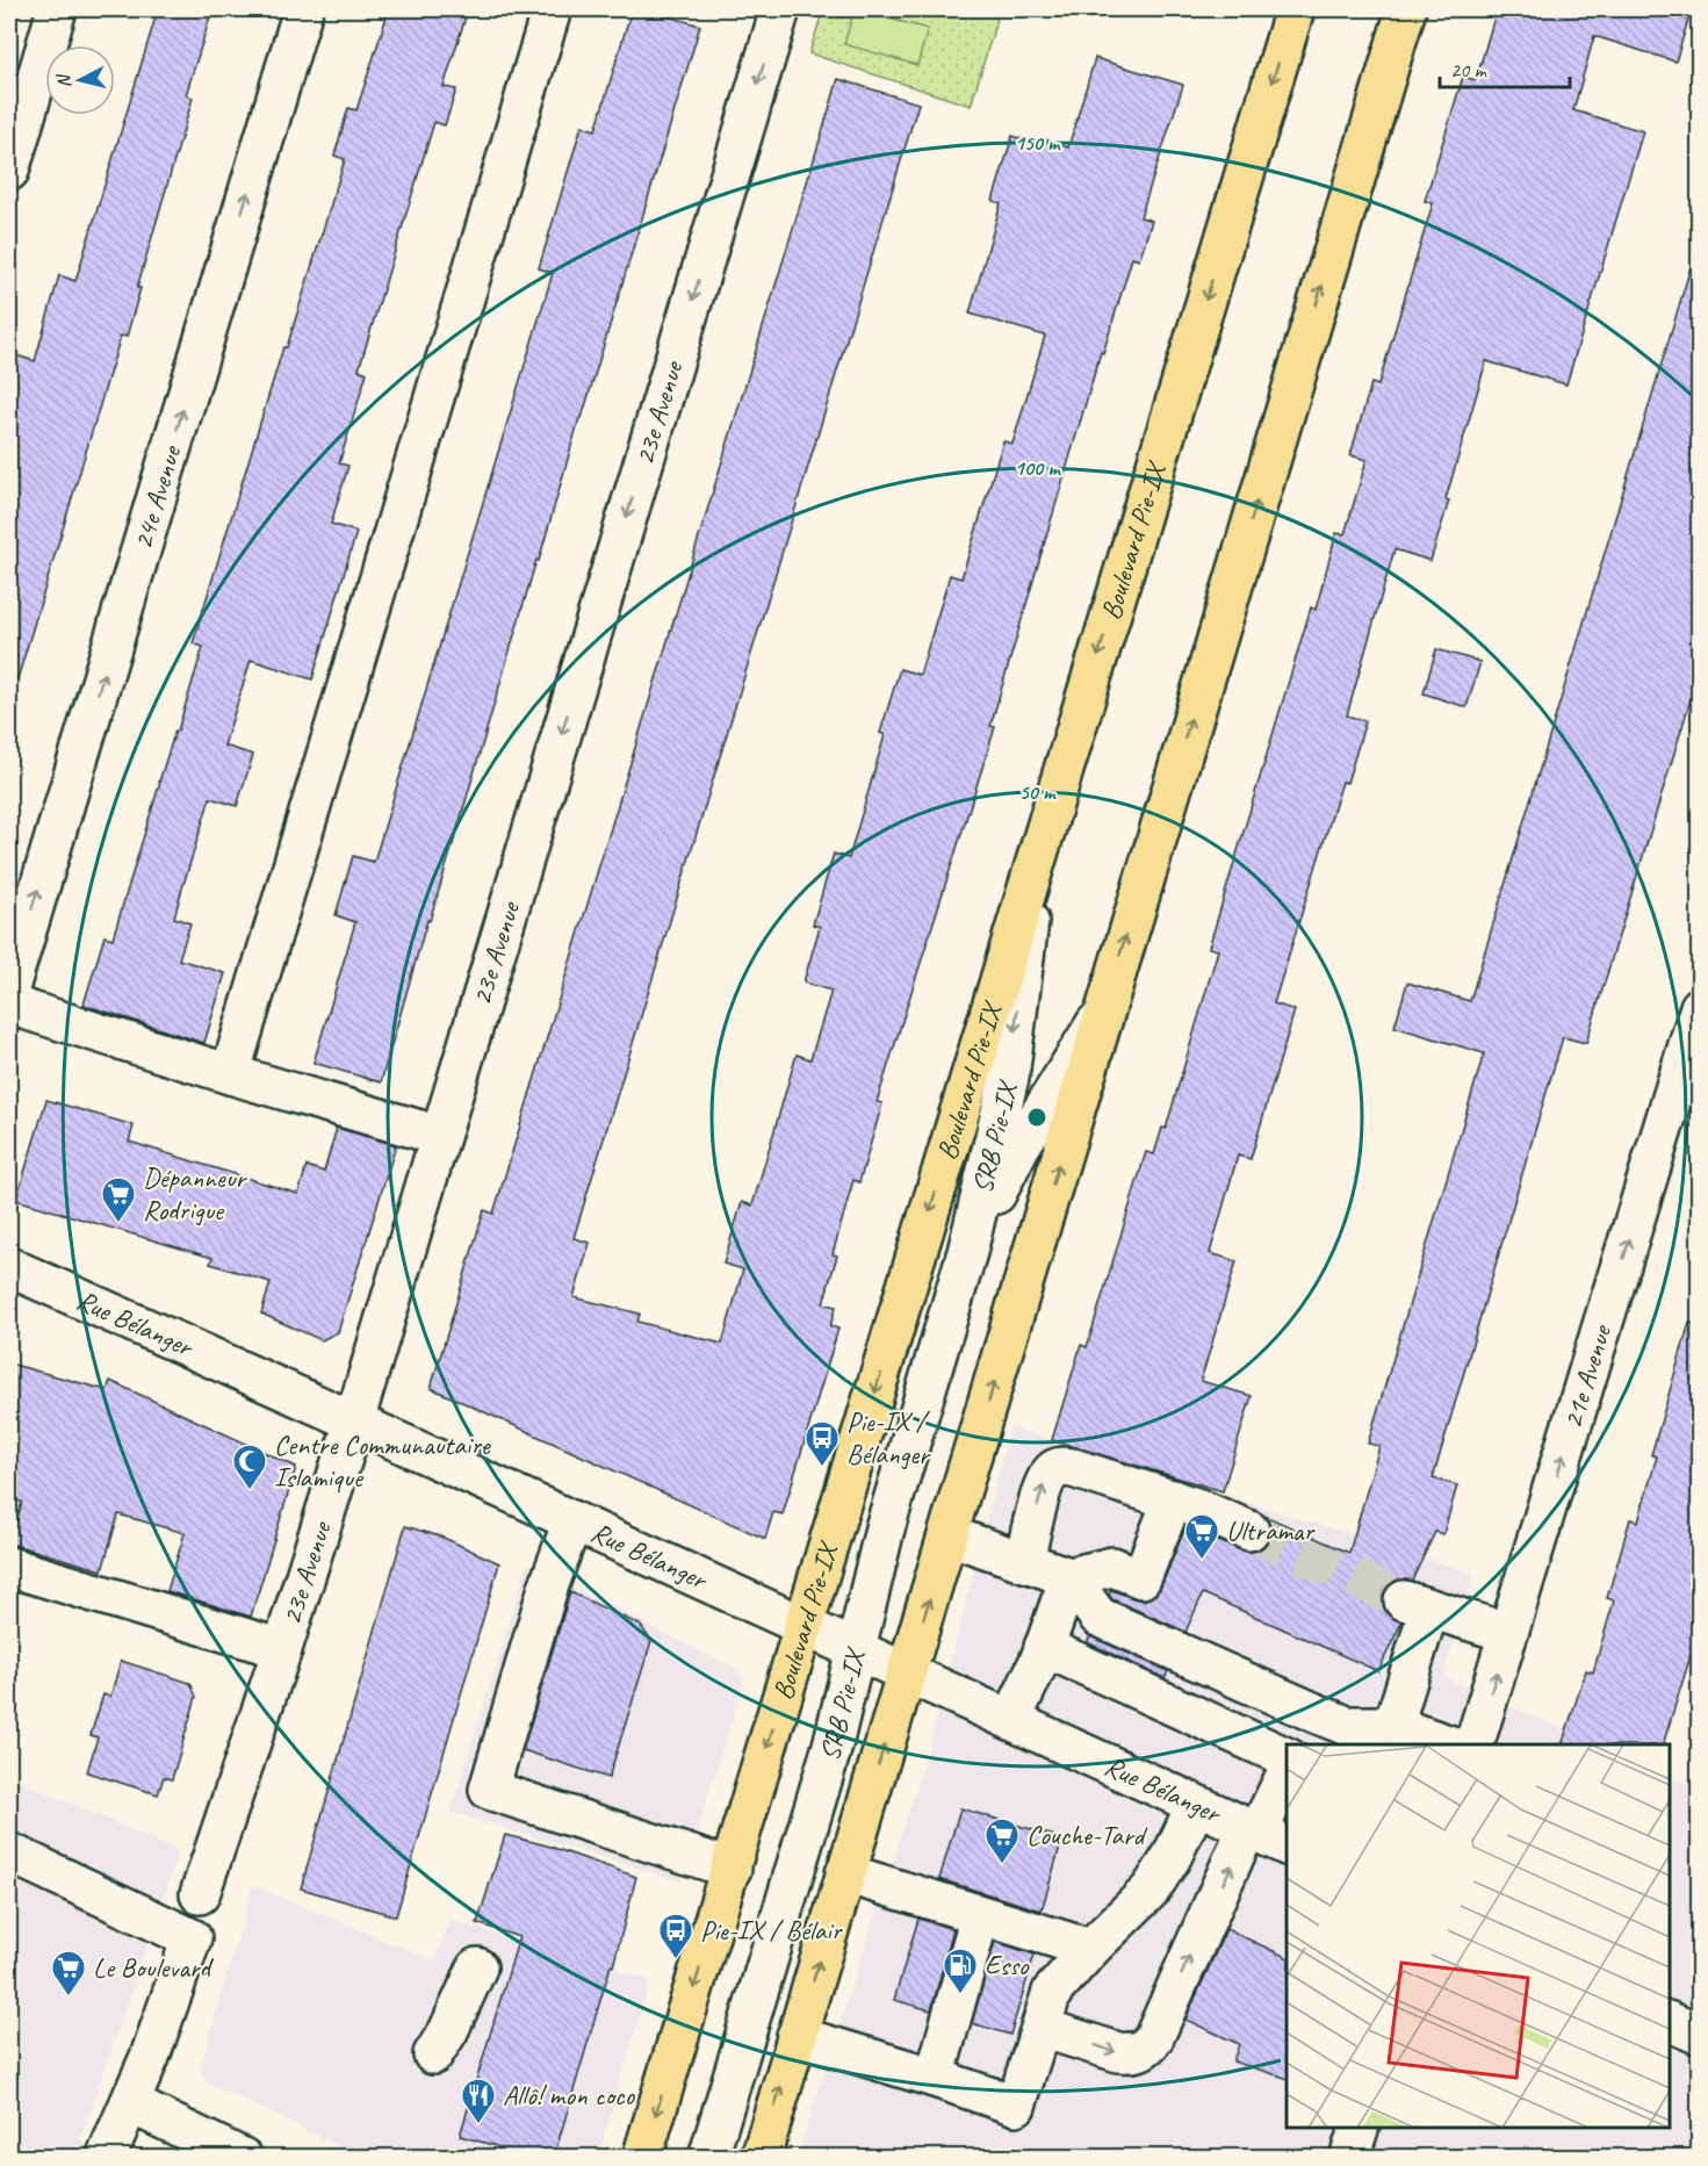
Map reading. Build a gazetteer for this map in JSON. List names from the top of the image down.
{
  "streets": {
    "main road": ["Boulevard Pie-IX"],
    "street": [
      "23e Avenue",
      "24e Avenue",
      "SRB Pie-IX",
      "Rue Bélanger",
      "21e Avenue"
    ]
  },
  "crossings": [
    ["23e Avenue", "Rue Bélanger"],
    ["Boulevard Pie-IX", "SRB Pie-IX"],
    ["Boulevard Pie-IX", "Rue Bélanger"],
    ["SRB Pie-IX", "Rue Bélanger"]
  ],
  "one_way": ["21e Avenue"],
  "places": {
    "supermarket": [
      "Dépanneur Rodrigue",
      "Ultramar",
      "Couche-Tard",
      "Le Boulevard"
    ],
    "bus stop": ["Pie-IX / Bélanger", "Pie-IX / Bélair"],
    "mosque": ["Centre Communautaire Islamique"],
    "fuel station": ["Esso"],
    "restaurant": ["Allô! mon coco"]
  },
  "scale_bar": "20 m",
  "north": "left",
  "rings": ["150 m", "100 m", "50 m"]
}
